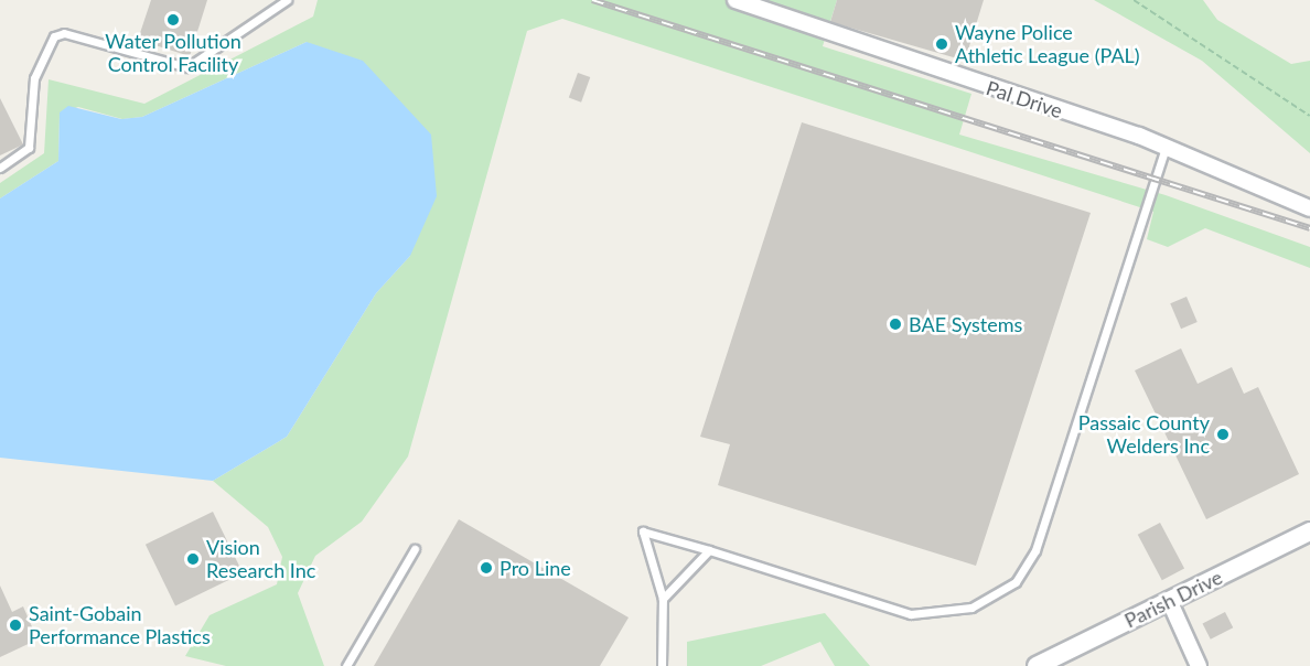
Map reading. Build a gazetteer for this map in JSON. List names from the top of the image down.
{
  "streets": {
    "street": ["Pal Drive", "Parish Drive"]
  },
  "places": [
    "Water Pollution Control Facility",
    "Wayne Police Athletic League (PAL)",
    "BAE Systems",
    "Passaic County Welders Inc",
    "Vision Research Inc",
    "Pro Line",
    "Saint-Gobain Performance Plastics"
  ]
}
